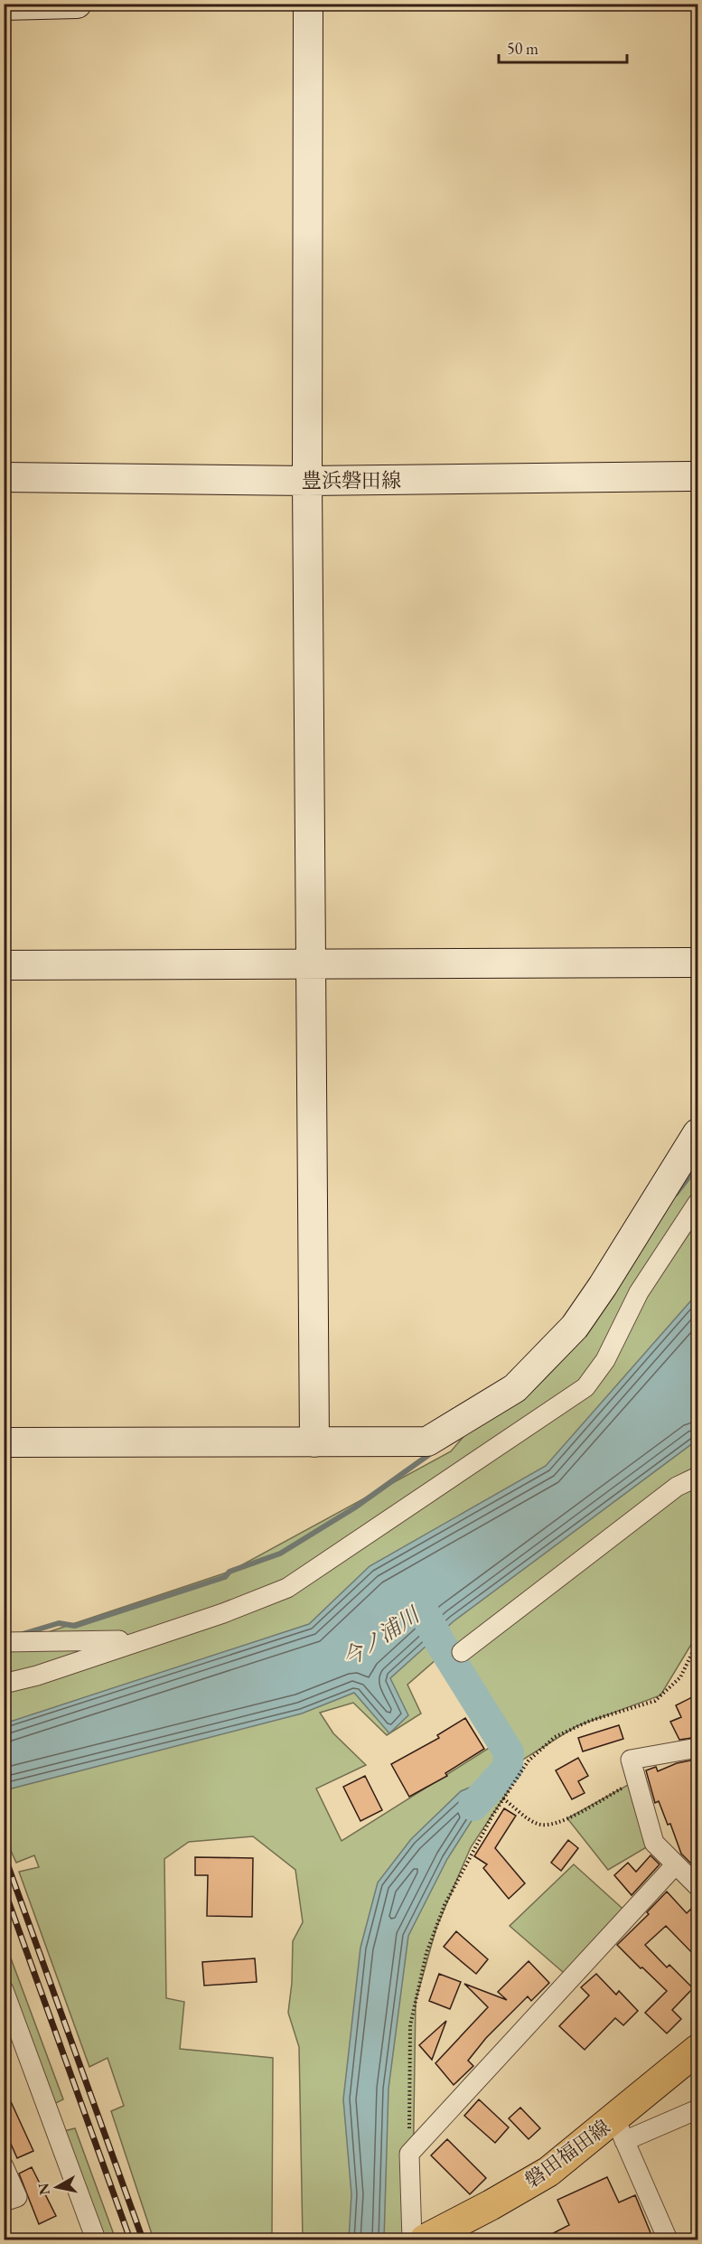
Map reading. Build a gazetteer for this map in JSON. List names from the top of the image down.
{
  "streets": {
    "main road": ["磐田福田線"],
    "street": ["豊浜磐田線"]
  },
  "water": ["今ノ浦川"],
  "scale_bar": "50 m",
  "north": "left"
}
